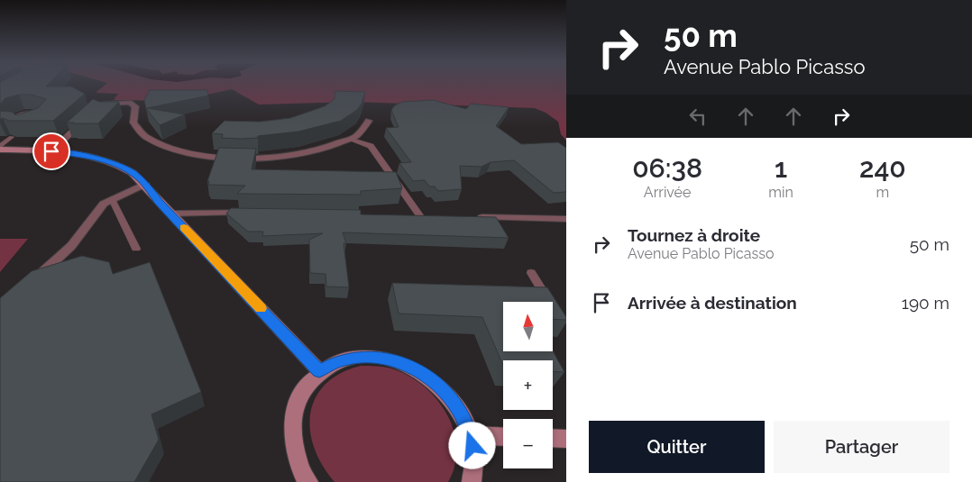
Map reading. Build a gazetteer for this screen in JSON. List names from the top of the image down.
{
  "north": "top",
  "page": {
    "turn": ["50 m", "Avenue Pablo Picasso"],
    "eta": [
      "06:38",
      "Arrivée",
      "1",
      "min",
      "240",
      "m"
    ],
    "list": [
      {
        "name": "Tournez à droite",
        "note": "Avenue Pablo Picasso",
        "value": "50 m"
      },
      {
        "name": "Arrivée à destination",
        "value": "190 m"
      }
    ],
    "map_buttons": ["+", "−"],
    "buttons": ["Quitter", "Partager"]
  }
}
